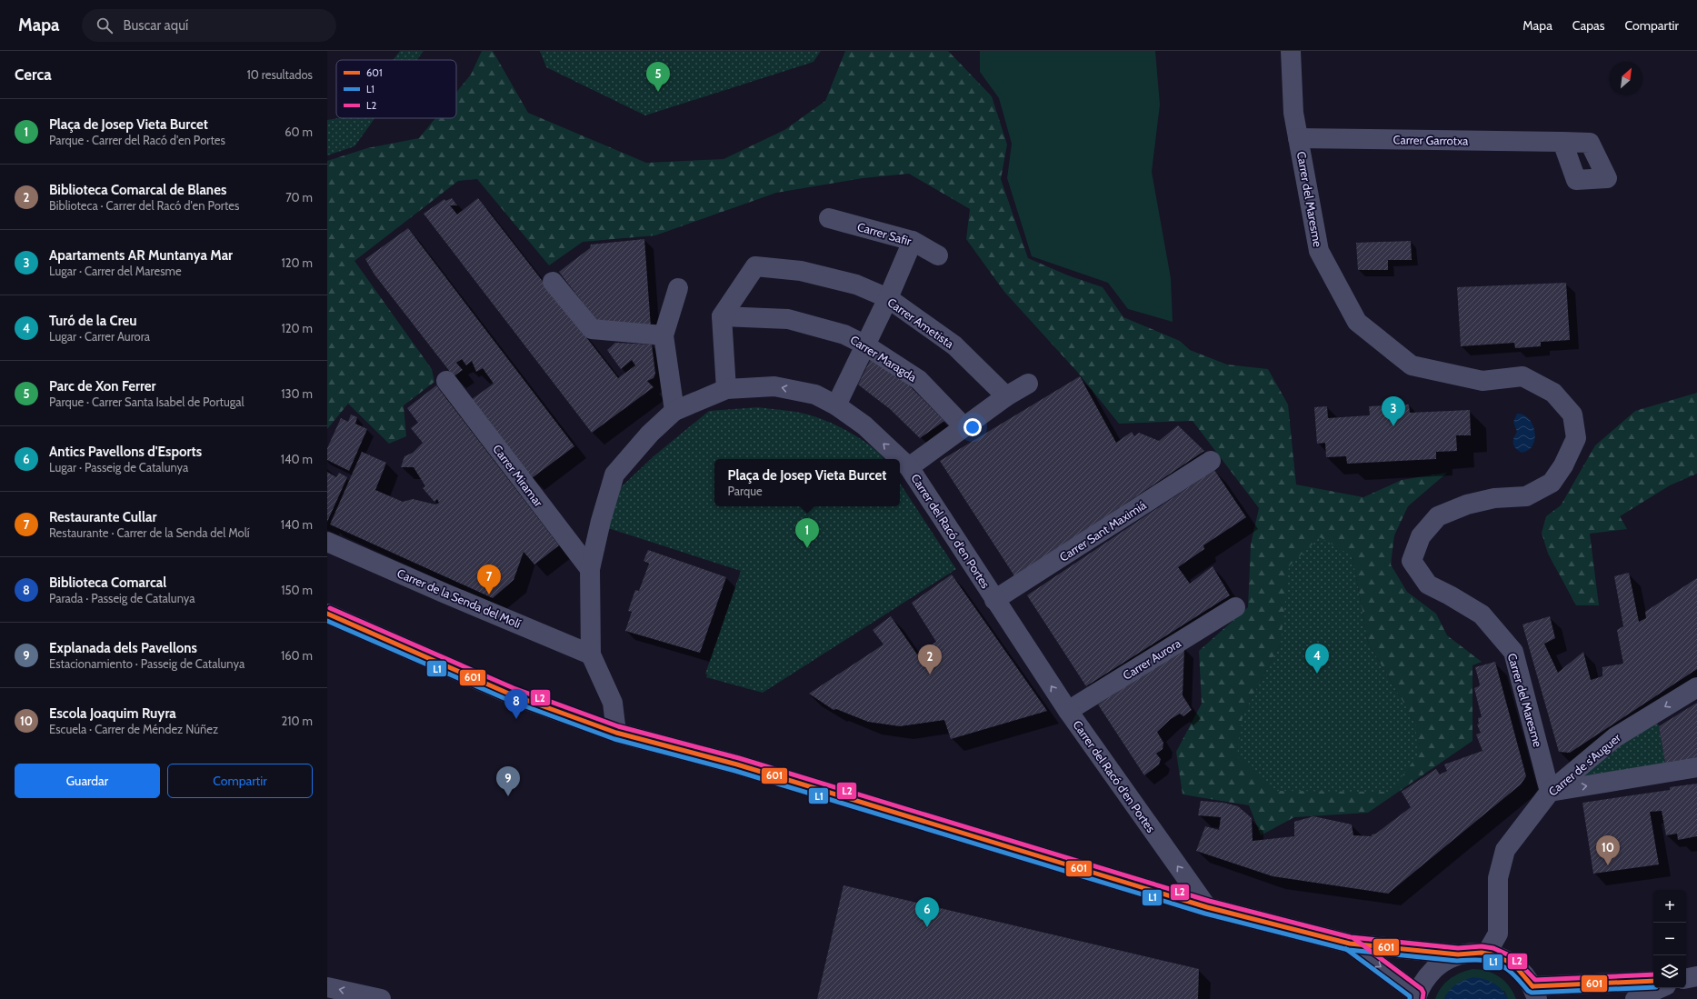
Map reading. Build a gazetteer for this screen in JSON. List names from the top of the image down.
{
  "streets": {
    "street": [
      "Carrer Garrotxa",
      "Carrer del Maresme",
      "Carrer Safir",
      "Carrer Ametista",
      "Carrer Maragda",
      "Carrer Miramar",
      "Carrer del Racó d'en Portes",
      "Carrer Sant Maximiá",
      "Carrer de la Senda del Molí",
      "Carrer Aurora",
      "Carrer de s'Auguer"
    ]
  },
  "crossings": [
    ["Carrer Garrotxa", "Carrer del Maresme"],
    ["Carrer del Maresme", "Carrer de s'Auguer"],
    ["Carrer Ametista", "Carrer Maragda"],
    ["Carrer Miramar", "Carrer del Racó d'en Portes"],
    ["Carrer del Racó d'en Portes", "Carrer Sant Maximiá"],
    ["Carrer del Racó d'en Portes", "Carrer de la Senda del Molí"],
    ["Carrer del Racó d'en Portes", "Carrer Aurora"]
  ],
  "one_way": ["Carrer del Racó d'en Portes", "Carrer de s'Auguer"],
  "lines": ["transit line L2", "transit line 601", "transit line L1"],
  "legend": ["601", "L1", "L2"],
  "north": "top right",
  "page": {
    "header": "Mapa",
    "search": "Buscar aquí",
    "nav": ["Mapa", "Capas", "Compartir"],
    "heading": ["Cerca", "10 resultados"],
    "pins": [
      "5",
      "3",
      "1",
      "7",
      "4",
      "2",
      "8",
      "9",
      "10",
      "6"
    ],
    "list": [
      {
        "mark": "1",
        "name": "Plaça de Josep Vieta Burcet",
        "note": "Parque · Carrer del Racó d'en Portes",
        "value": "60 m"
      },
      {
        "mark": "2",
        "name": "Biblioteca Comarcal de Blanes",
        "note": "Biblioteca · Carrer del Racó d'en Portes",
        "value": "70 m"
      },
      {
        "mark": "3",
        "name": "Apartaments AR Muntanya Mar",
        "note": "Lugar · Carrer del Maresme",
        "value": "120 m"
      },
      {
        "mark": "4",
        "name": "Turó de la Creu",
        "note": "Lugar · Carrer Aurora",
        "value": "120 m"
      },
      {
        "mark": "5",
        "name": "Parc de Xon Ferrer",
        "note": "Parque · Carrer Santa Isabel de Portugal",
        "value": "130 m"
      },
      {
        "mark": "6",
        "name": "Antics Pavellons d'Esports",
        "note": "Lugar · Passeig de Catalunya",
        "value": "140 m"
      },
      {
        "mark": "7",
        "name": "Restaurante Cullar",
        "note": "Restaurante · Carrer de la Senda del Molí",
        "value": "140 m"
      },
      {
        "mark": "8",
        "name": "Biblioteca Comarcal",
        "note": "Parada · Passeig de Catalunya",
        "value": "150 m"
      },
      {
        "mark": "9",
        "name": "Explanada dels Pavellons",
        "note": "Estacionamiento · Passeig de Catalunya",
        "value": "160 m"
      },
      {
        "mark": "10",
        "name": "Escola Joaquim Ruyra",
        "note": "Escuela · Carrer de Méndez Núñez",
        "value": "210 m"
      }
    ],
    "popup": ["Plaça de Josep Vieta Burcet", "Parque"],
    "buttons": ["Guardar", "Compartir"],
    "map_buttons": ["+", "−"]
  }
}
